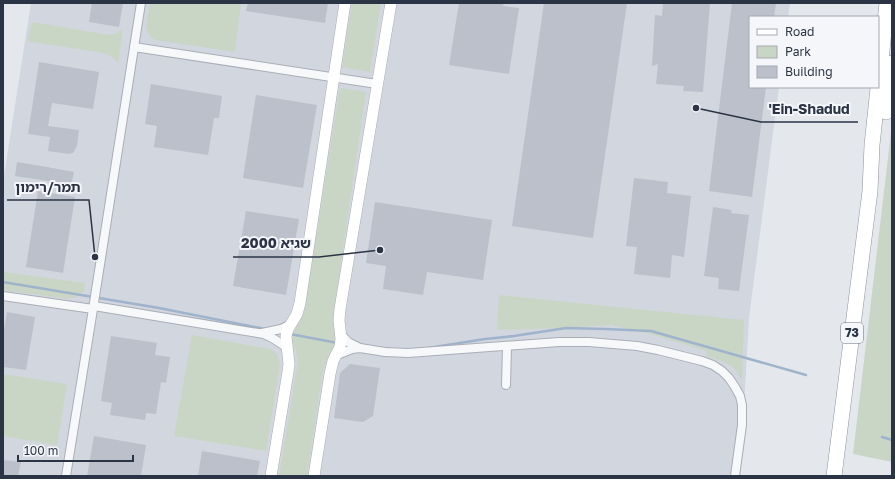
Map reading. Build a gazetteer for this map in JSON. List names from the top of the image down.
{
  "streets": {
    "highway": ["73"]
  },
  "places": ["'Ein-Shadud", "שגיא 2000", "תמר/רימון"],
  "legend": ["Road", "Park", "Building"],
  "scale_bar": "100 m"
}
